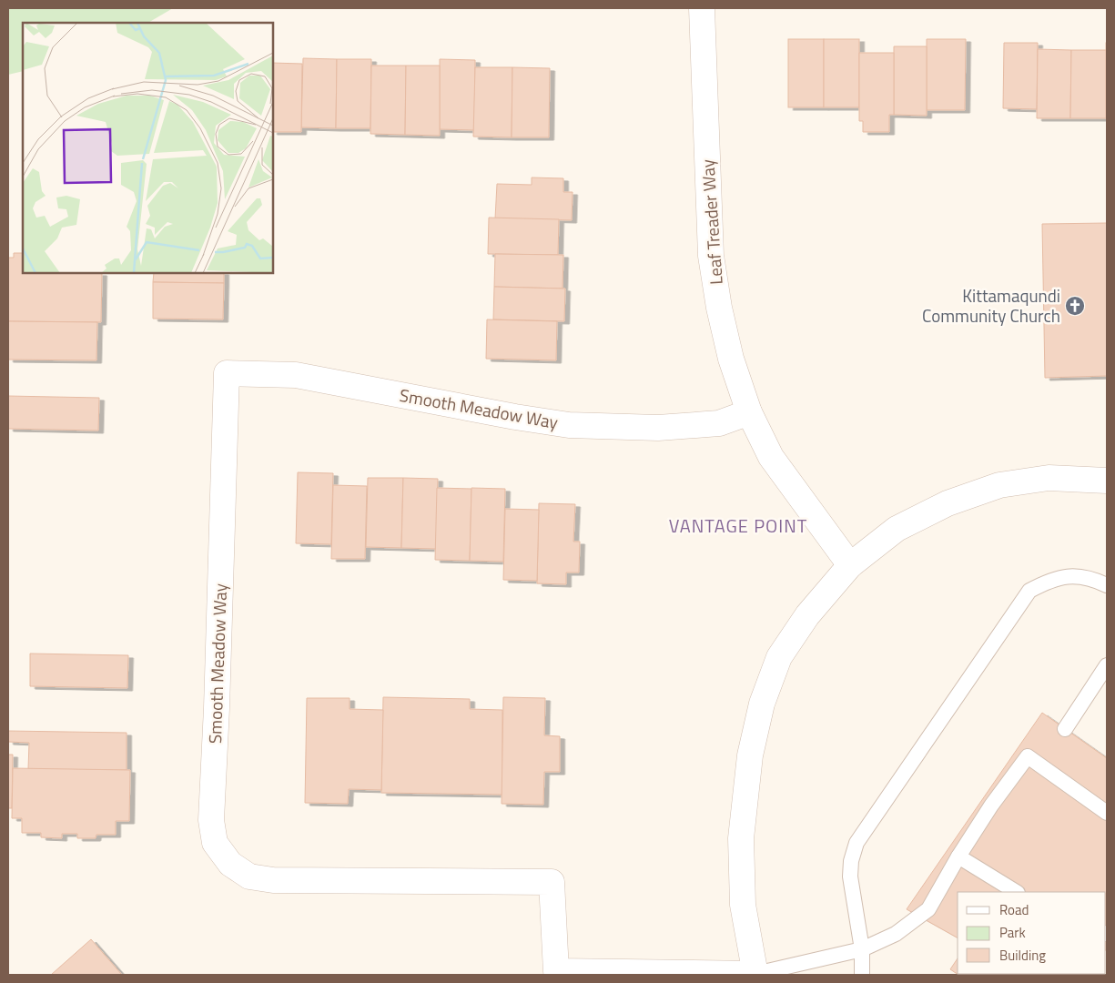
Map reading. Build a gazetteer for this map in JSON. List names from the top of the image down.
{
  "streets": {
    "street": ["Leaf Treader Way", "Smooth Meadow Way"]
  },
  "crossings": [
    ["Leaf Treader Way", "Smooth Meadow Way"]
  ],
  "districts": ["VANTAGE POINT"],
  "places": {
    "church": ["Kittamaqundi Community Church"]
  },
  "legend": ["Road", "Park", "Building"]
}
